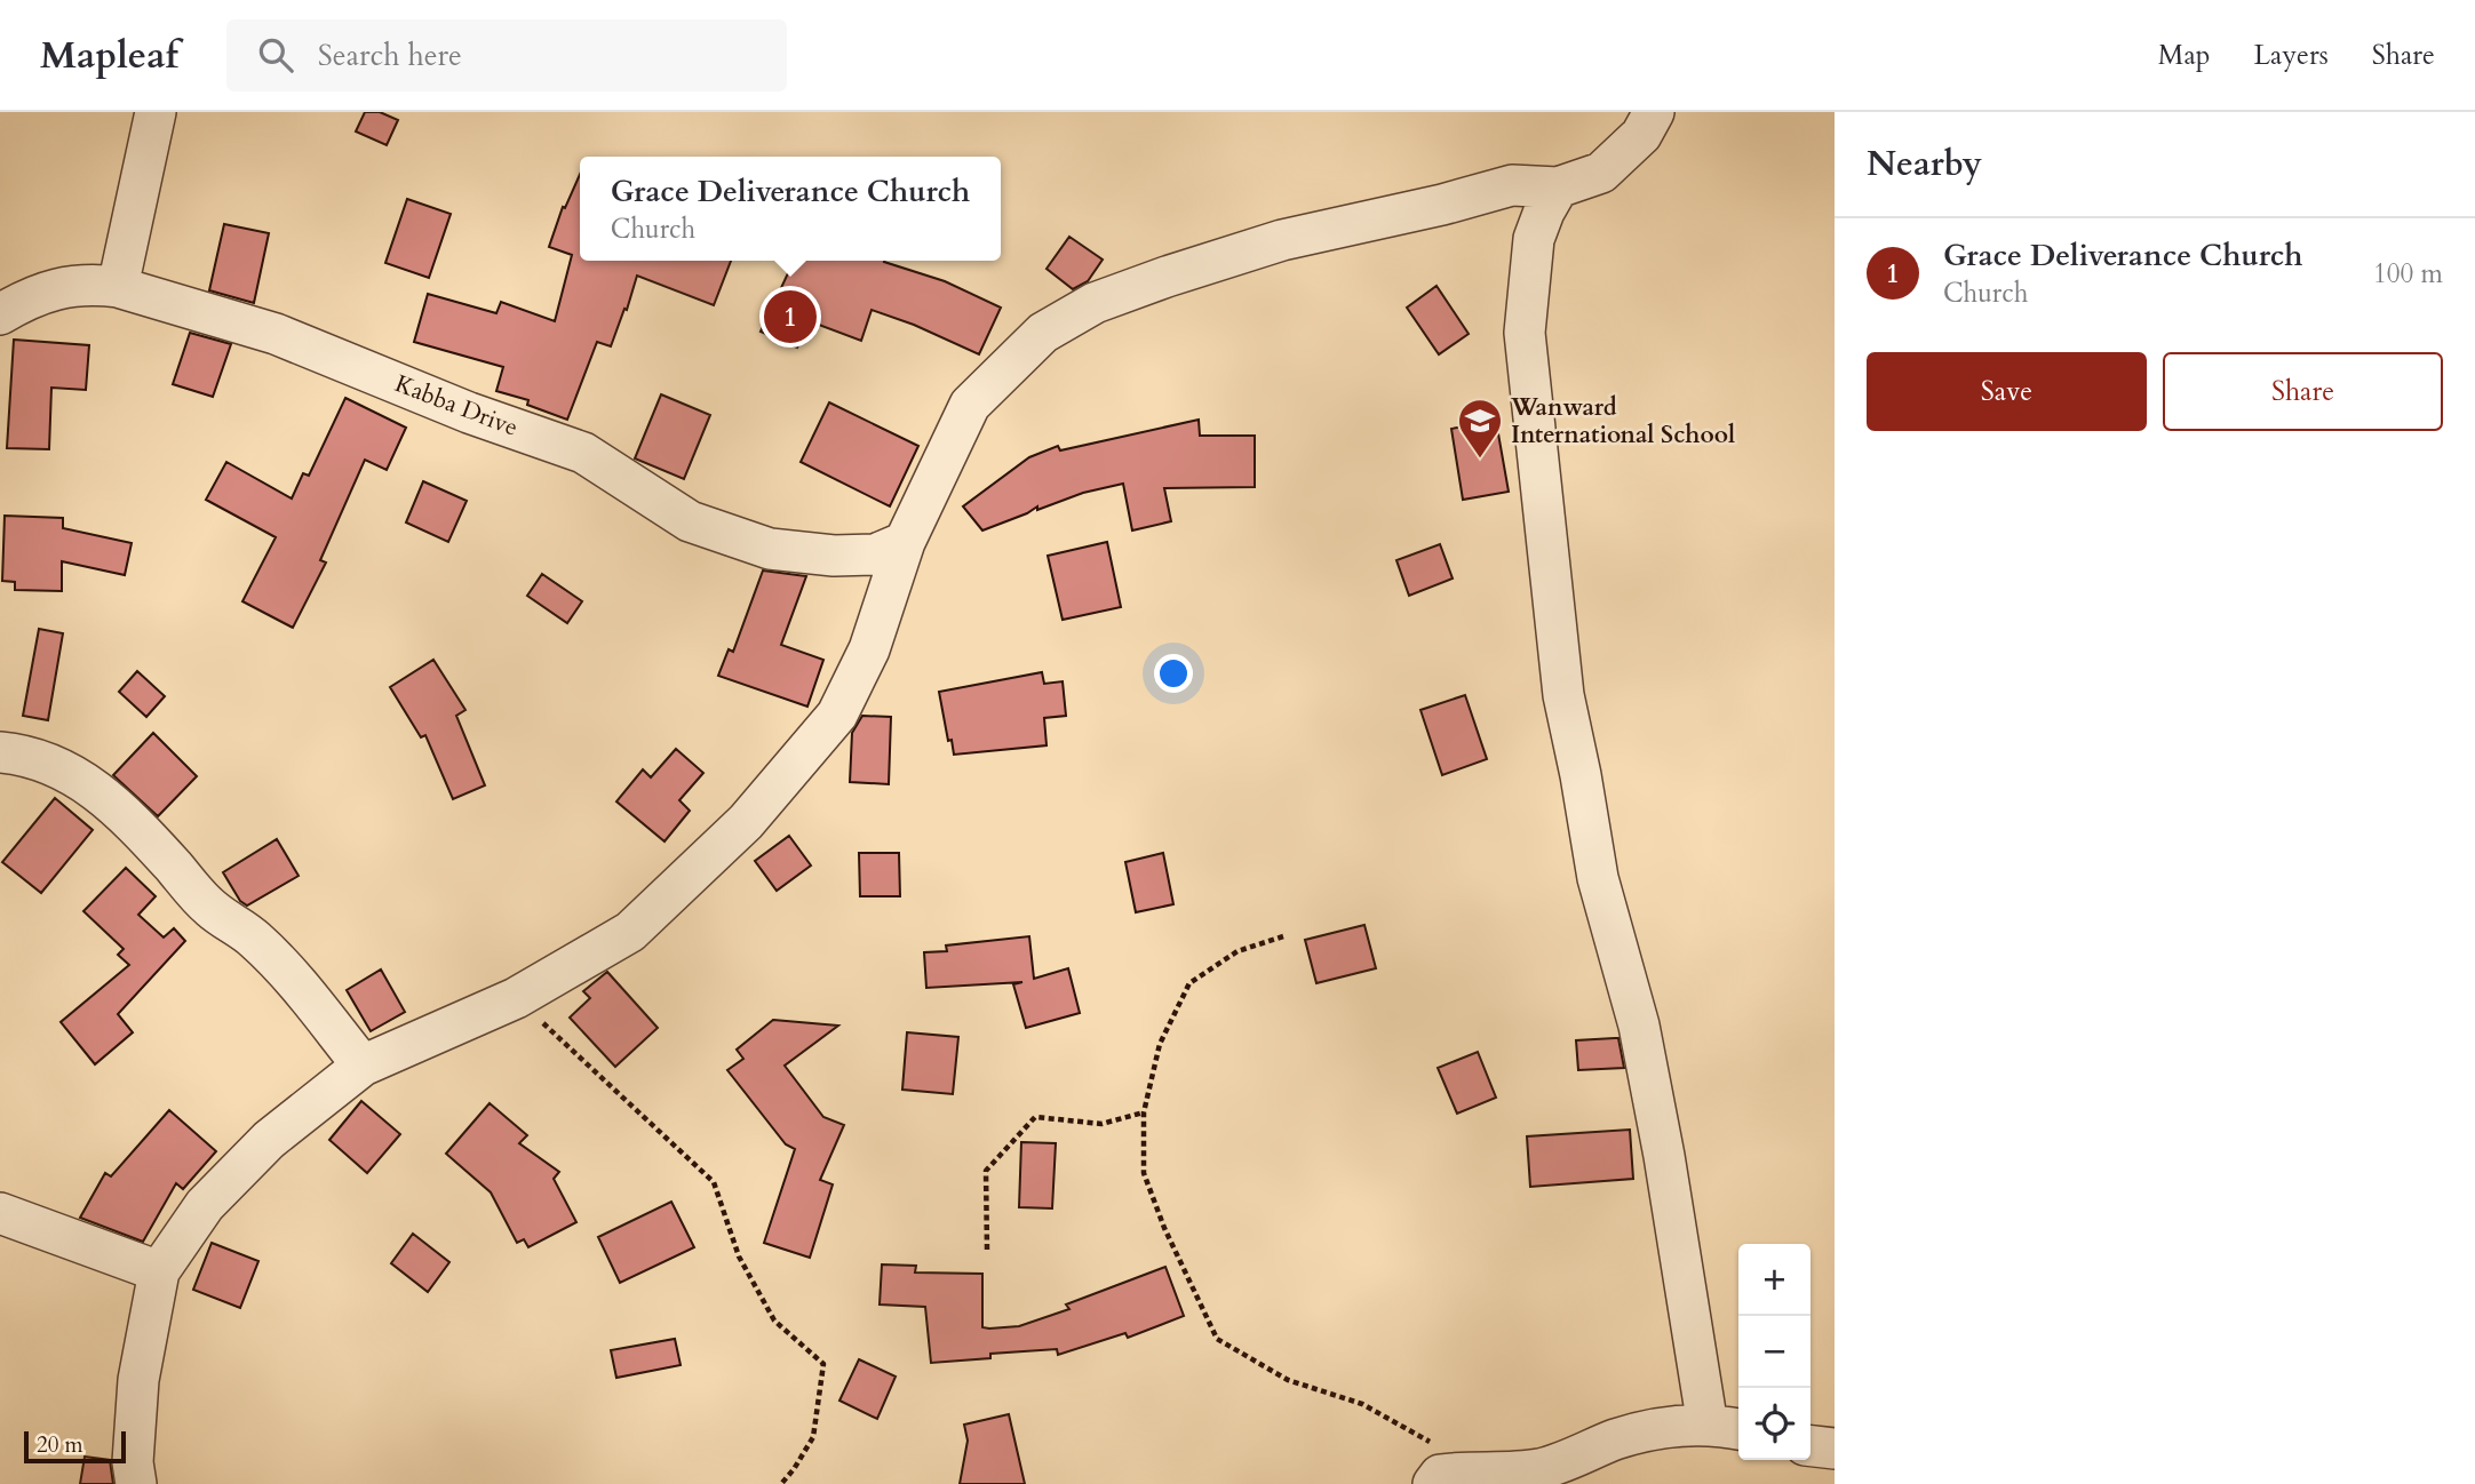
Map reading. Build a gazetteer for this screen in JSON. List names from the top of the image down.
{
  "streets": {
    "street": ["Kabba Drive"]
  },
  "places": {
    "school or university": ["Wanward International School"]
  },
  "scale_bar": "20 m",
  "page": {
    "header": "Mapleaf",
    "search": "Search here",
    "nav": ["Map", "Layers", "Share"],
    "heading": "Nearby",
    "popup": ["Grace Deliverance Church", "Church"],
    "list": [
      {
        "mark": "1",
        "name": "Grace Deliverance Church",
        "note": "Church",
        "value": "100 m"
      }
    ],
    "pins": "1",
    "buttons": ["Save", "Share"],
    "map_buttons": ["+", "−"],
    "scale": "20 m"
  }
}
